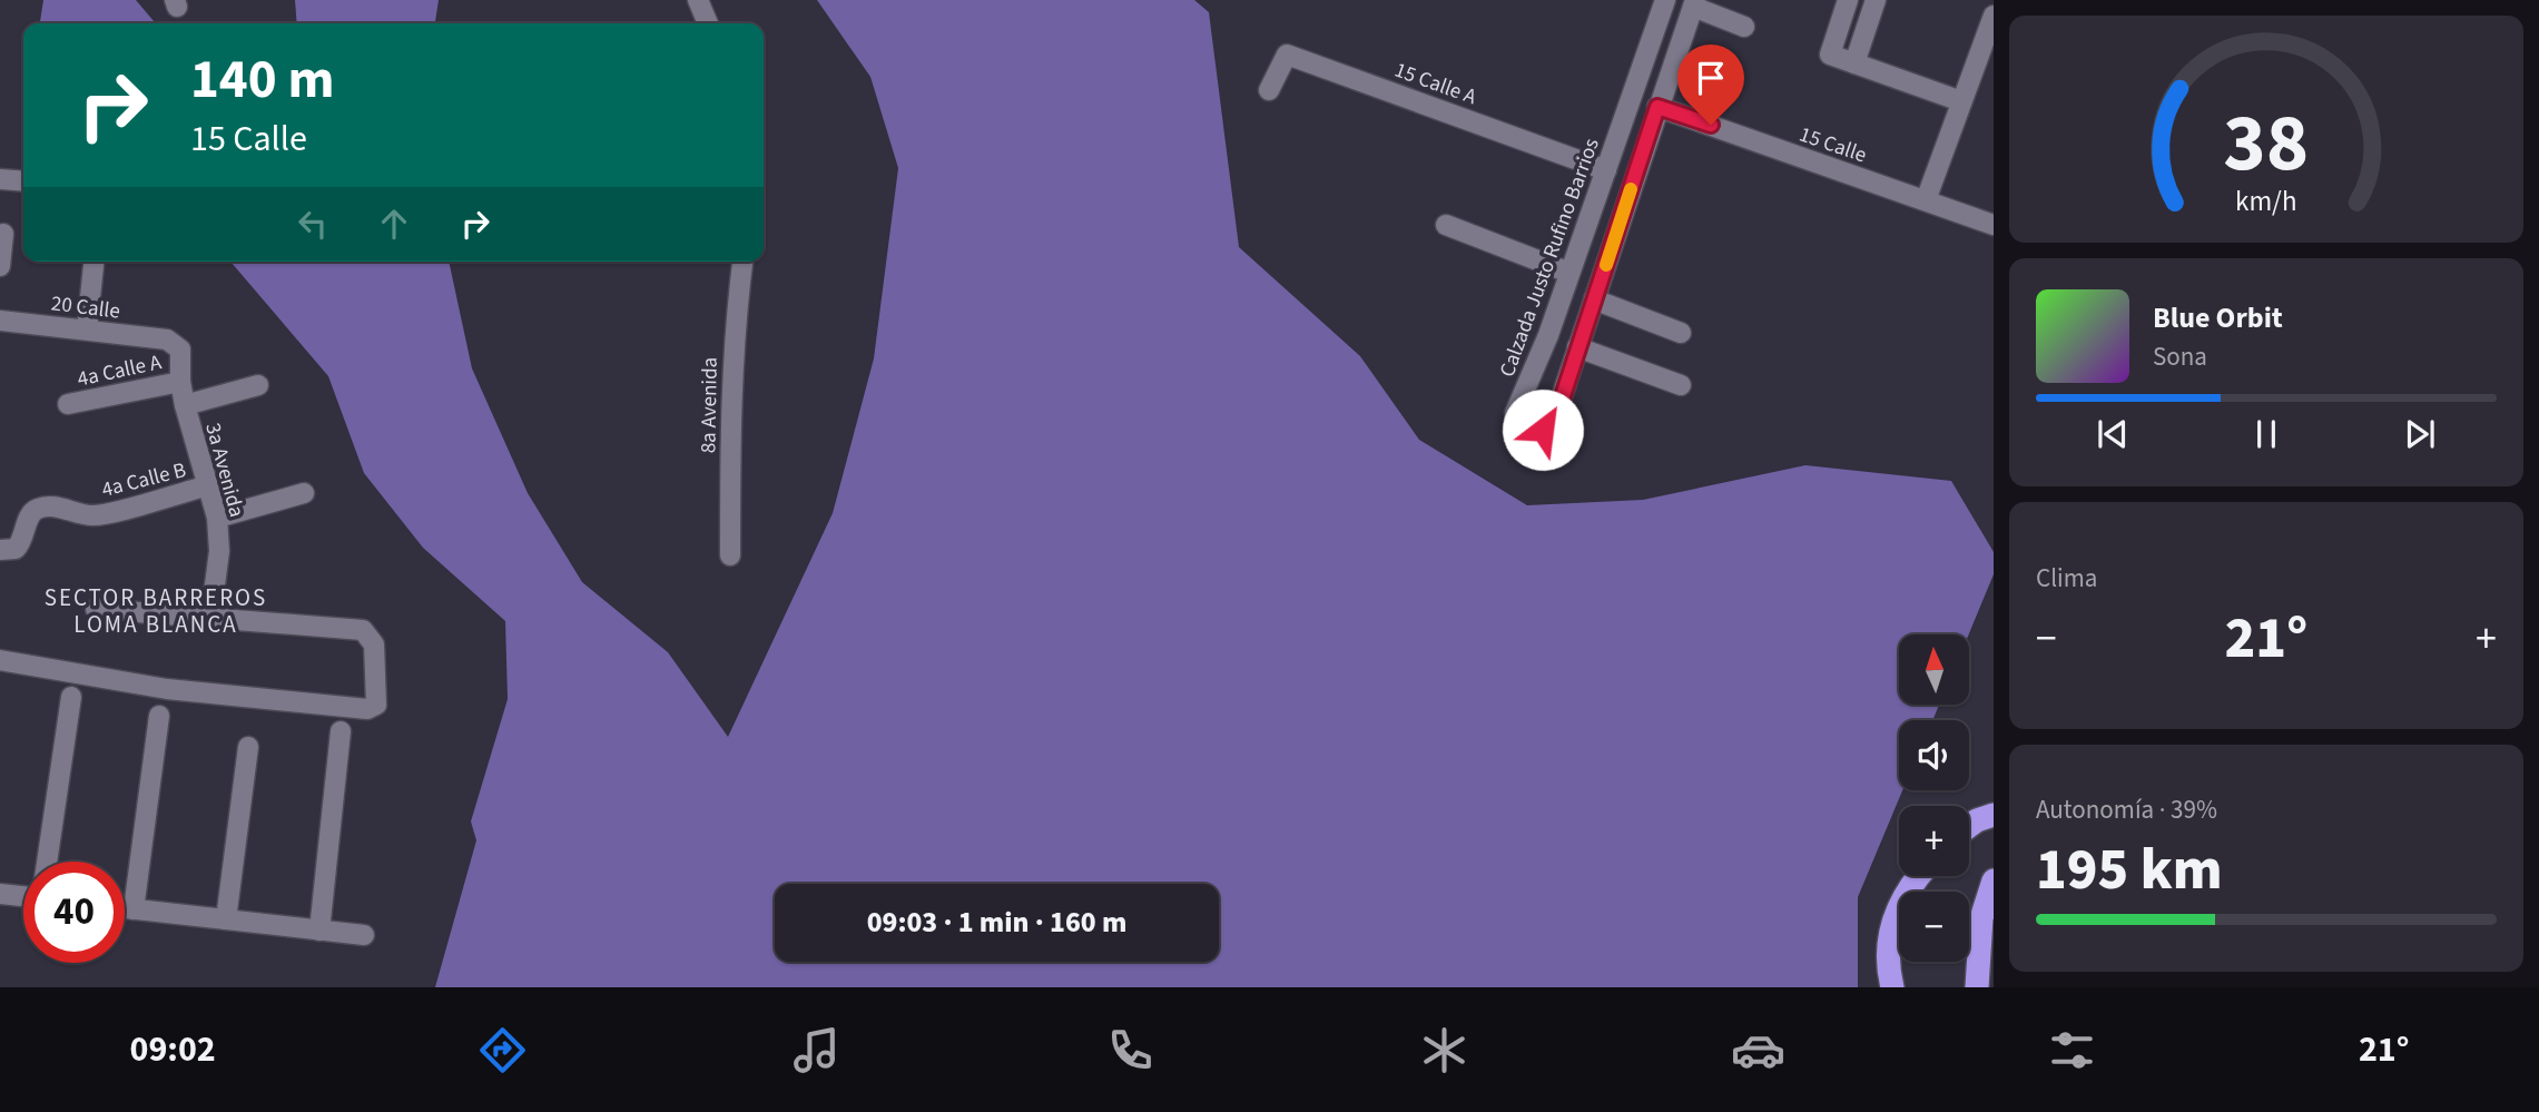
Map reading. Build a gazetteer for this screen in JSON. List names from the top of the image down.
{
  "streets": {
    "street": [
      "15 Calle A",
      "15 Calle",
      "Calzada Justo Rufino Barrios",
      "20 Calle",
      "4a Calle A",
      "8a Avenida",
      "3a Avenida",
      "4a Calle B"
    ]
  },
  "crossings": [
    ["15 Calle A", "Calzada Justo Rufino Barrios"],
    ["15 Calle", "Calzada Justo Rufino Barrios"],
    ["20 Calle", "3a Avenida"],
    ["4a Calle A", "3a Avenida"],
    ["3a Avenida", "4a Calle B"]
  ],
  "districts": ["SECTOR BARREROS LOMA BLANCA"],
  "north": "top",
  "page": {
    "turn": ["140 m", "15 Calle"],
    "song": ["Blue Orbit", "Sona"],
    "tile": [
      "Clima",
      ["Autonomía · 39%", "195 km"]
    ],
    "heat": ["−", "21°", "+"],
    "map_buttons": ["+", "−"],
    "limit": "40",
    "trip": "09:03 · 1 min · 160 m",
    "tabs": ["09:02", "21°"],
    "gauge": ["38", "km/h"]
  }
}
